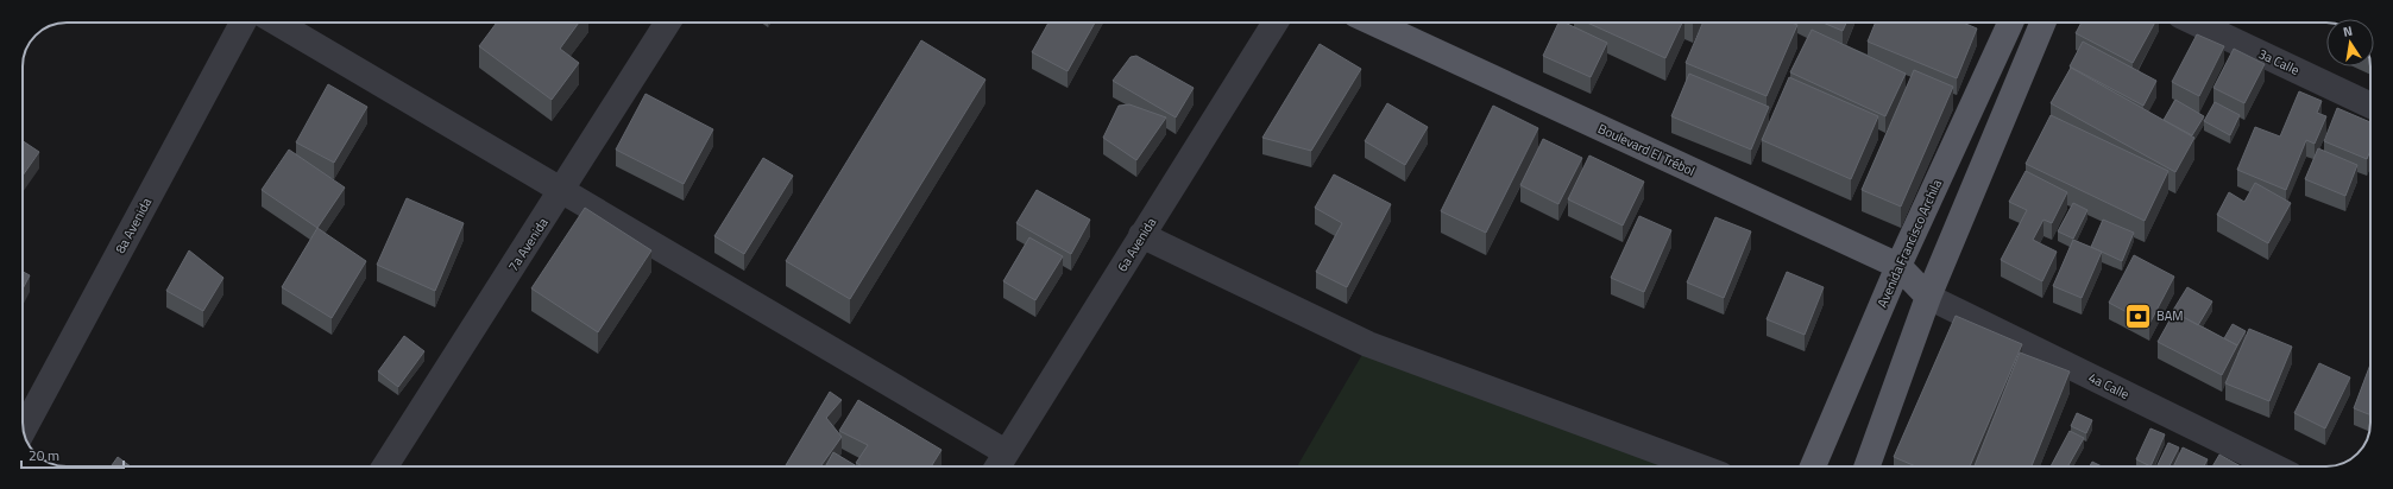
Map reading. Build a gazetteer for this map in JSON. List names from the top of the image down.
{
  "streets": {
    "main road": ["Boulevard El Trébol", "Avenida Francisco Archila"],
    "street": [
      "3a Calle",
      "8a Avenida",
      "7a Avenida",
      "6a Avenida",
      "4a Calle"
    ]
  },
  "crossings": [
    ["Boulevard El Trébol", "Avenida Francisco Archila"],
    ["Boulevard El Trébol", "4a Calle"]
  ],
  "places": {
    "bank": ["BAM"]
  },
  "scale_bar": "20 m",
  "north": "top"
}
